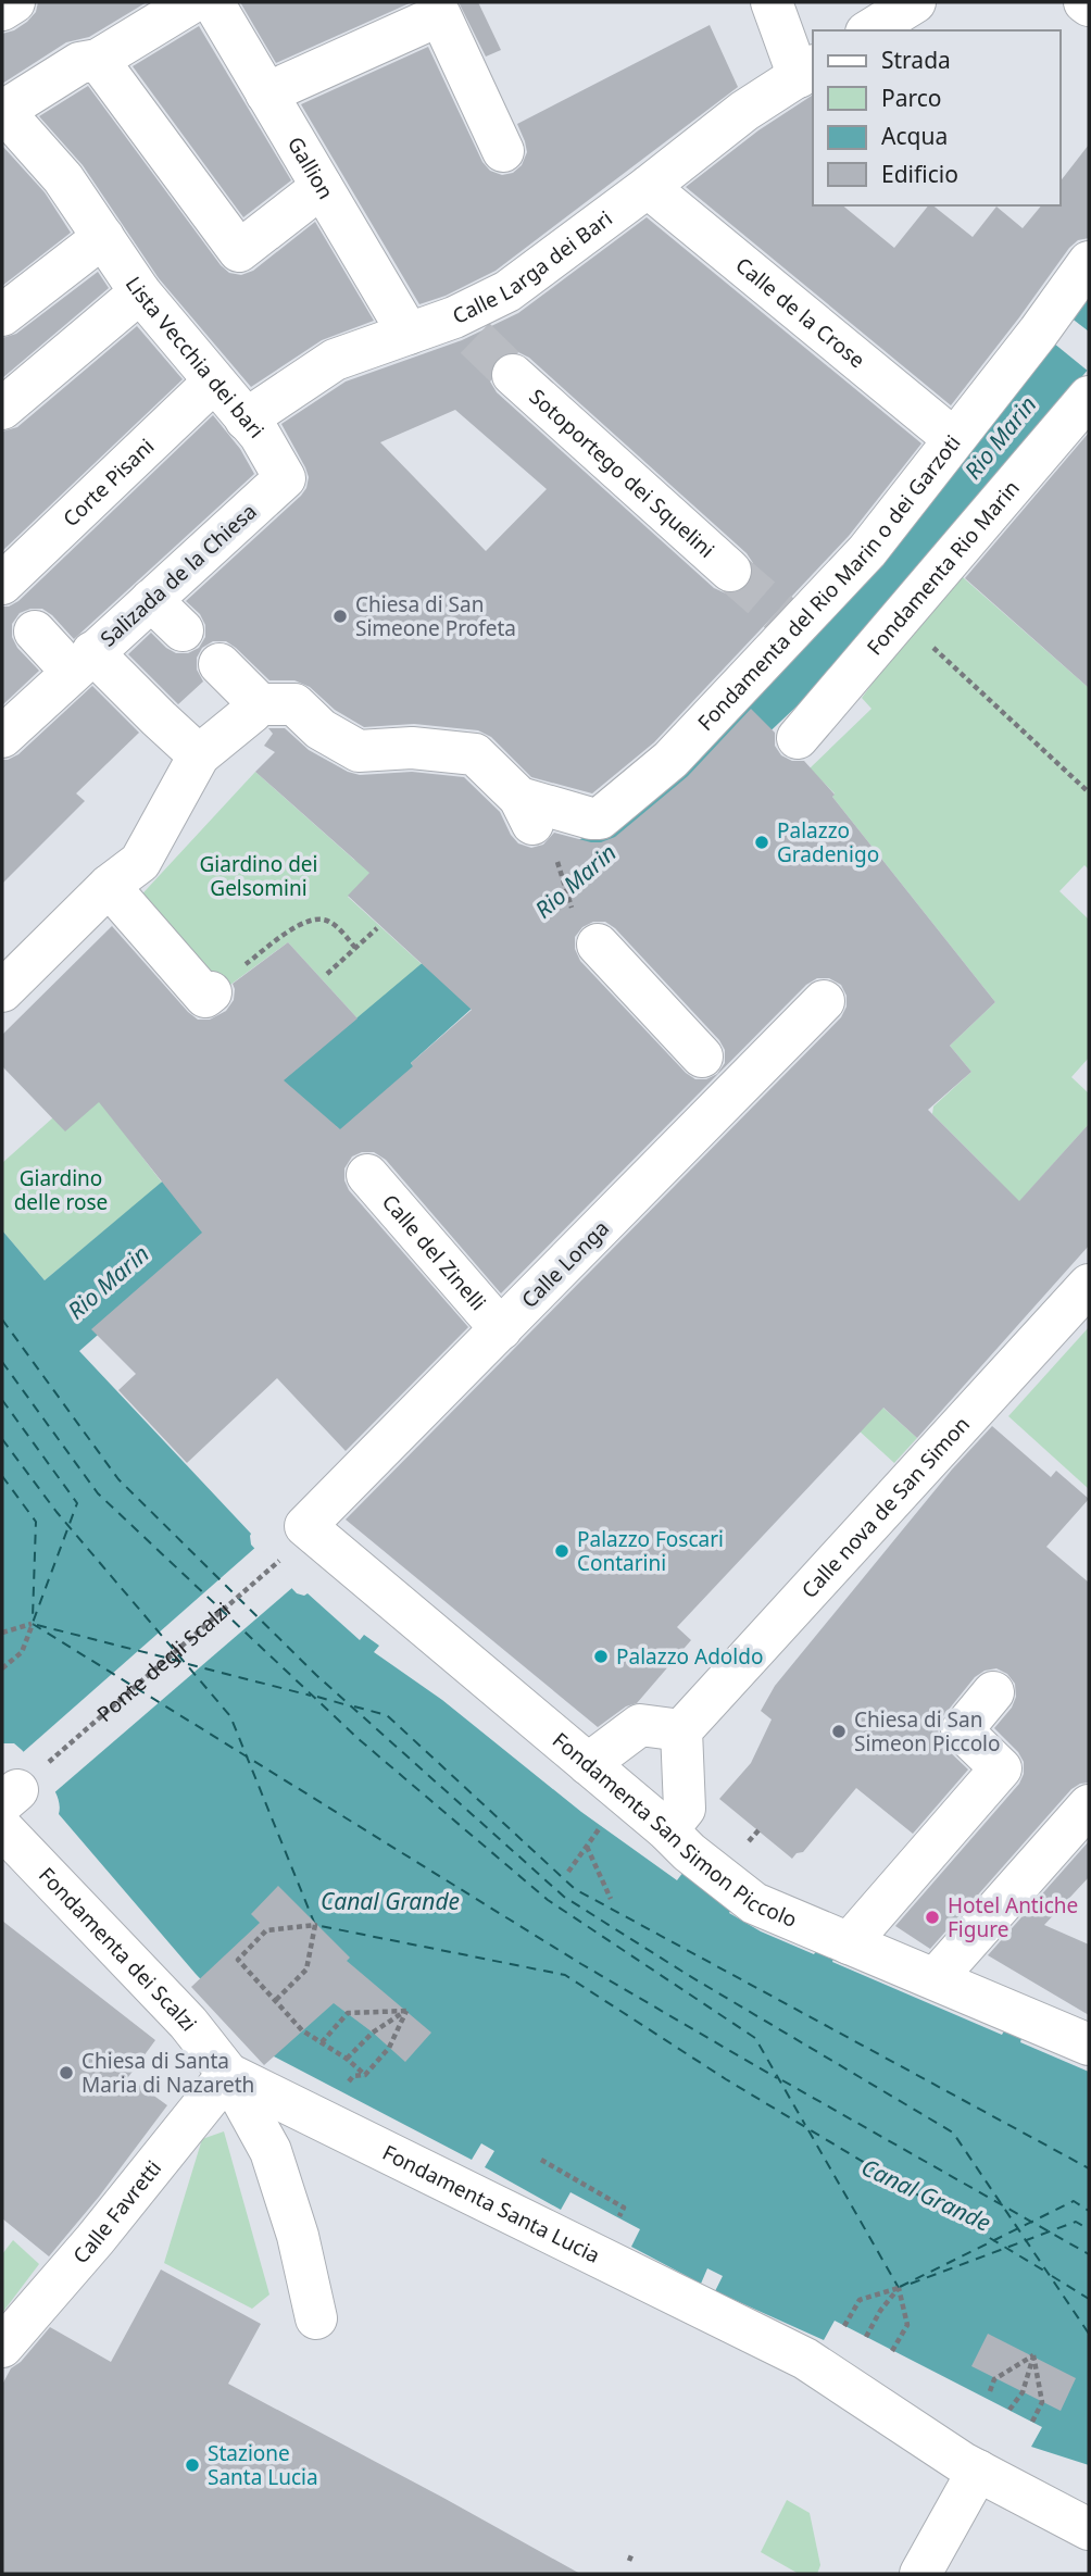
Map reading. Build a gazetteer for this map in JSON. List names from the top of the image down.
{
  "streets": {
    "street": [
      "Gallion",
      "Calle Larga dei Bari",
      "Calle de la Crose",
      "Lista Vecchia dei bari",
      "Sotoportego dei Squelini",
      "Corte Pisani",
      "Fondamenta Rio Marin",
      "Salizada de la Chiesa",
      "Fondamenta del Rio Marin o dei Garzoti",
      "Calle del Zinelli",
      "Calle Longa",
      "Calle nova de San Simon",
      "Fondamenta San Simon Piccolo",
      "Fondamenta dei Scalzi",
      "Fondamenta Santa Lucia",
      "Calle Favretti"
    ],
    "path": ["Ponte degli Scalzi"]
  },
  "crossings": [
    ["Gallion", "Calle Larga dei Bari"],
    ["Calle Larga dei Bari", "Calle de la Crose"],
    ["Calle Larga dei Bari", "Lista Vecchia dei bari"],
    ["Calle de la Crose", "Fondamenta del Rio Marin o dei Garzoti"],
    ["Lista Vecchia dei bari", "Corte Pisani"],
    ["Lista Vecchia dei bari", "Salizada de la Chiesa"],
    ["Calle del Zinelli", "Calle Longa"],
    ["Calle Longa", "Ponte degli Scalzi"],
    ["Calle Longa", "Fondamenta San Simon Piccolo"],
    ["Ponte degli Scalzi", "Fondamenta San Simon Piccolo"],
    ["Fondamenta dei Scalzi", "Fondamenta Santa Lucia"],
    ["Fondamenta dei Scalzi", "Calle Favretti"],
    ["Fondamenta Santa Lucia", "Calle Favretti"]
  ],
  "water": ["Rio Marin", "Canal Grande"],
  "parks": ["Giardino dei Gelsomini", "Giardino delle rose"],
  "places": [
    "Chiesa di San Simeone Profeta",
    "Palazzo Gradenigo",
    "Palazzo Foscari Contarini",
    "Palazzo Adoldo",
    "Chiesa di San Simeon Piccolo",
    "Hotel Antiche Figure",
    "Chiesa di Santa Maria di Nazareth",
    "Stazione Santa Lucia"
  ],
  "legend": [
    "Strada",
    "Parco",
    "Acqua",
    "Edificio"
  ]
}
